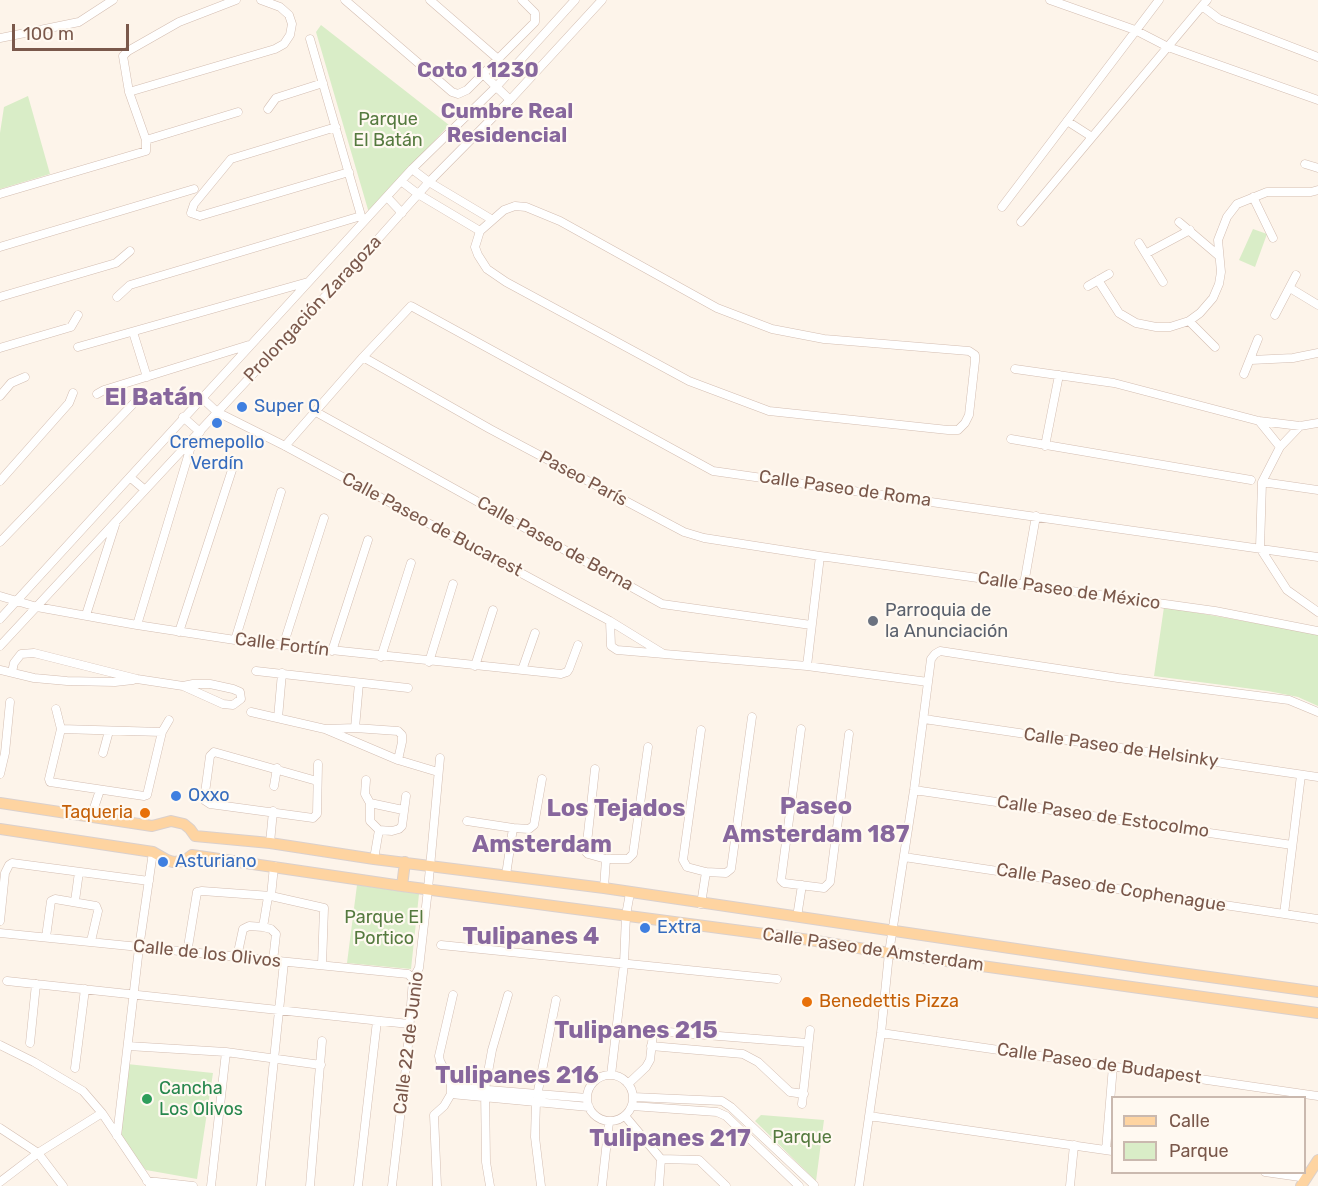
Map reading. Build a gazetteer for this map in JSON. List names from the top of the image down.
{
  "streets": {
    "main road": ["Calle Paseo de Amsterdam"],
    "street": [
      "Prolongación Zaragoza",
      "Paseo París",
      "Calle Paseo de Roma",
      "Calle Paseo de Bucarest",
      "Calle Paseo de Berna",
      "Calle Paseo de México",
      "Calle Fortín",
      "Calle Paseo de Helsinky",
      "Calle Paseo de Estocolmo",
      "Calle Paseo de Cophenague",
      "Calle de los Olivos",
      "Calle 22 de Junio",
      "Calle Paseo de Budapest"
    ]
  },
  "crossings": [
    ["Prolongación Zaragoza", "Calle Paseo de Bucarest"],
    ["Prolongación Zaragoza", "Calle Fortín"],
    ["Paseo París", "Calle Paseo de Roma"],
    ["Paseo París", "Calle Paseo de México"],
    ["Calle Paseo de Amsterdam", "Calle 22 de Junio"],
    ["Calle de los Olivos", "Calle 22 de Junio"]
  ],
  "districts": [
    "Coto 1 1230",
    "Cumbre Real Residencial",
    "El Batán",
    "Paseo Amsterdam 187",
    "Los Tejados",
    "Amsterdam",
    "Tulipanes 4",
    "Tulipanes 215",
    "Tulipanes 216",
    "Tulipanes 217"
  ],
  "parks": ["Parque El Batán", "Parque El Portico", "Parque"],
  "places": [
    "Super Q",
    "Cremepollo Verdín",
    "Parroquia de la Anunciación",
    "Oxxo",
    "Taqueria",
    "Asturiano",
    "Extra",
    "Benedettis Pizza",
    "Cancha Los Olivos"
  ],
  "legend": ["Calle", "Parque"],
  "scale_bar": "100 m"
}
